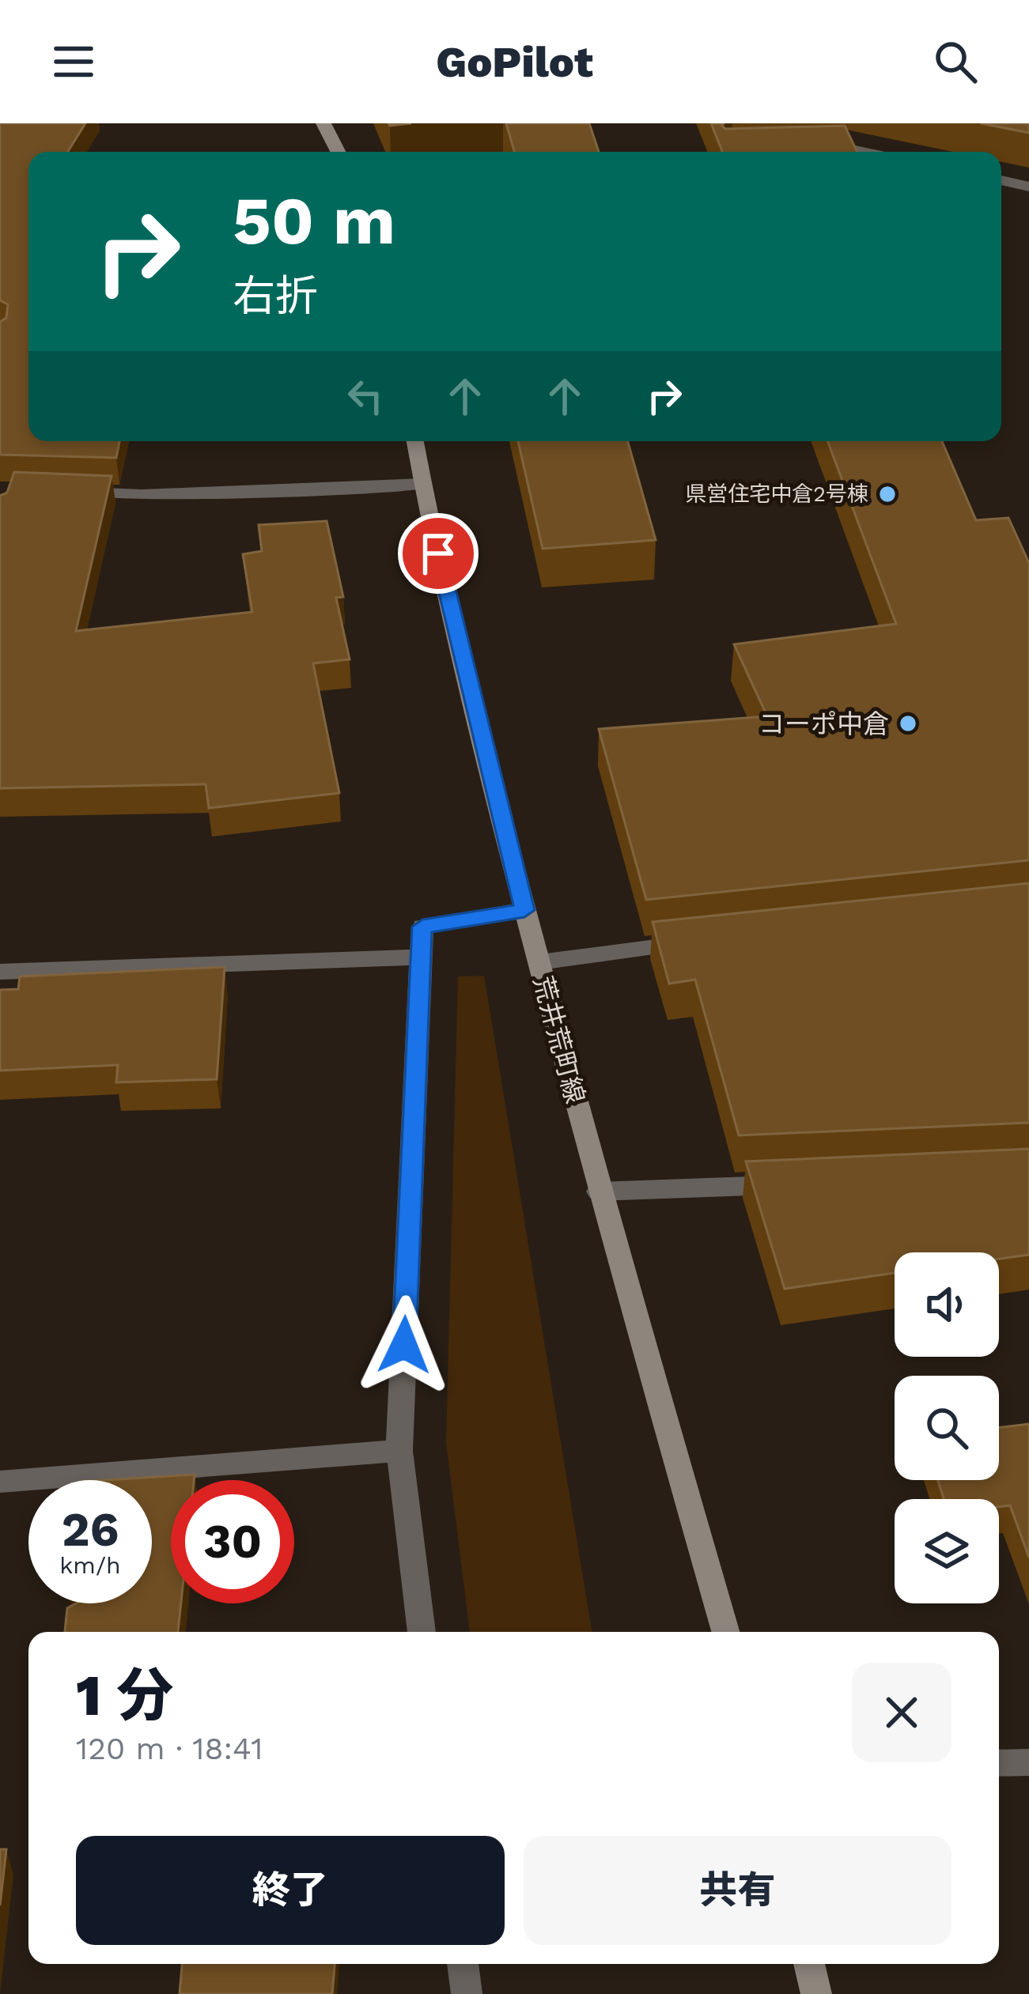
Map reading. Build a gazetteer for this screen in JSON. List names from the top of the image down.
{
  "streets": {
    "main road": ["荒井荒町線"]
  },
  "places": ["県営住宅中倉2号棟", "コーポ中倉"],
  "page": {
    "header": "GoPilot",
    "turn": ["50 m", "右折"],
    "speed": "26 km/h",
    "limit": "30",
    "heading": ["1 分", "120 m · 18:41"],
    "buttons": ["終了", "共有"]
  }
}
